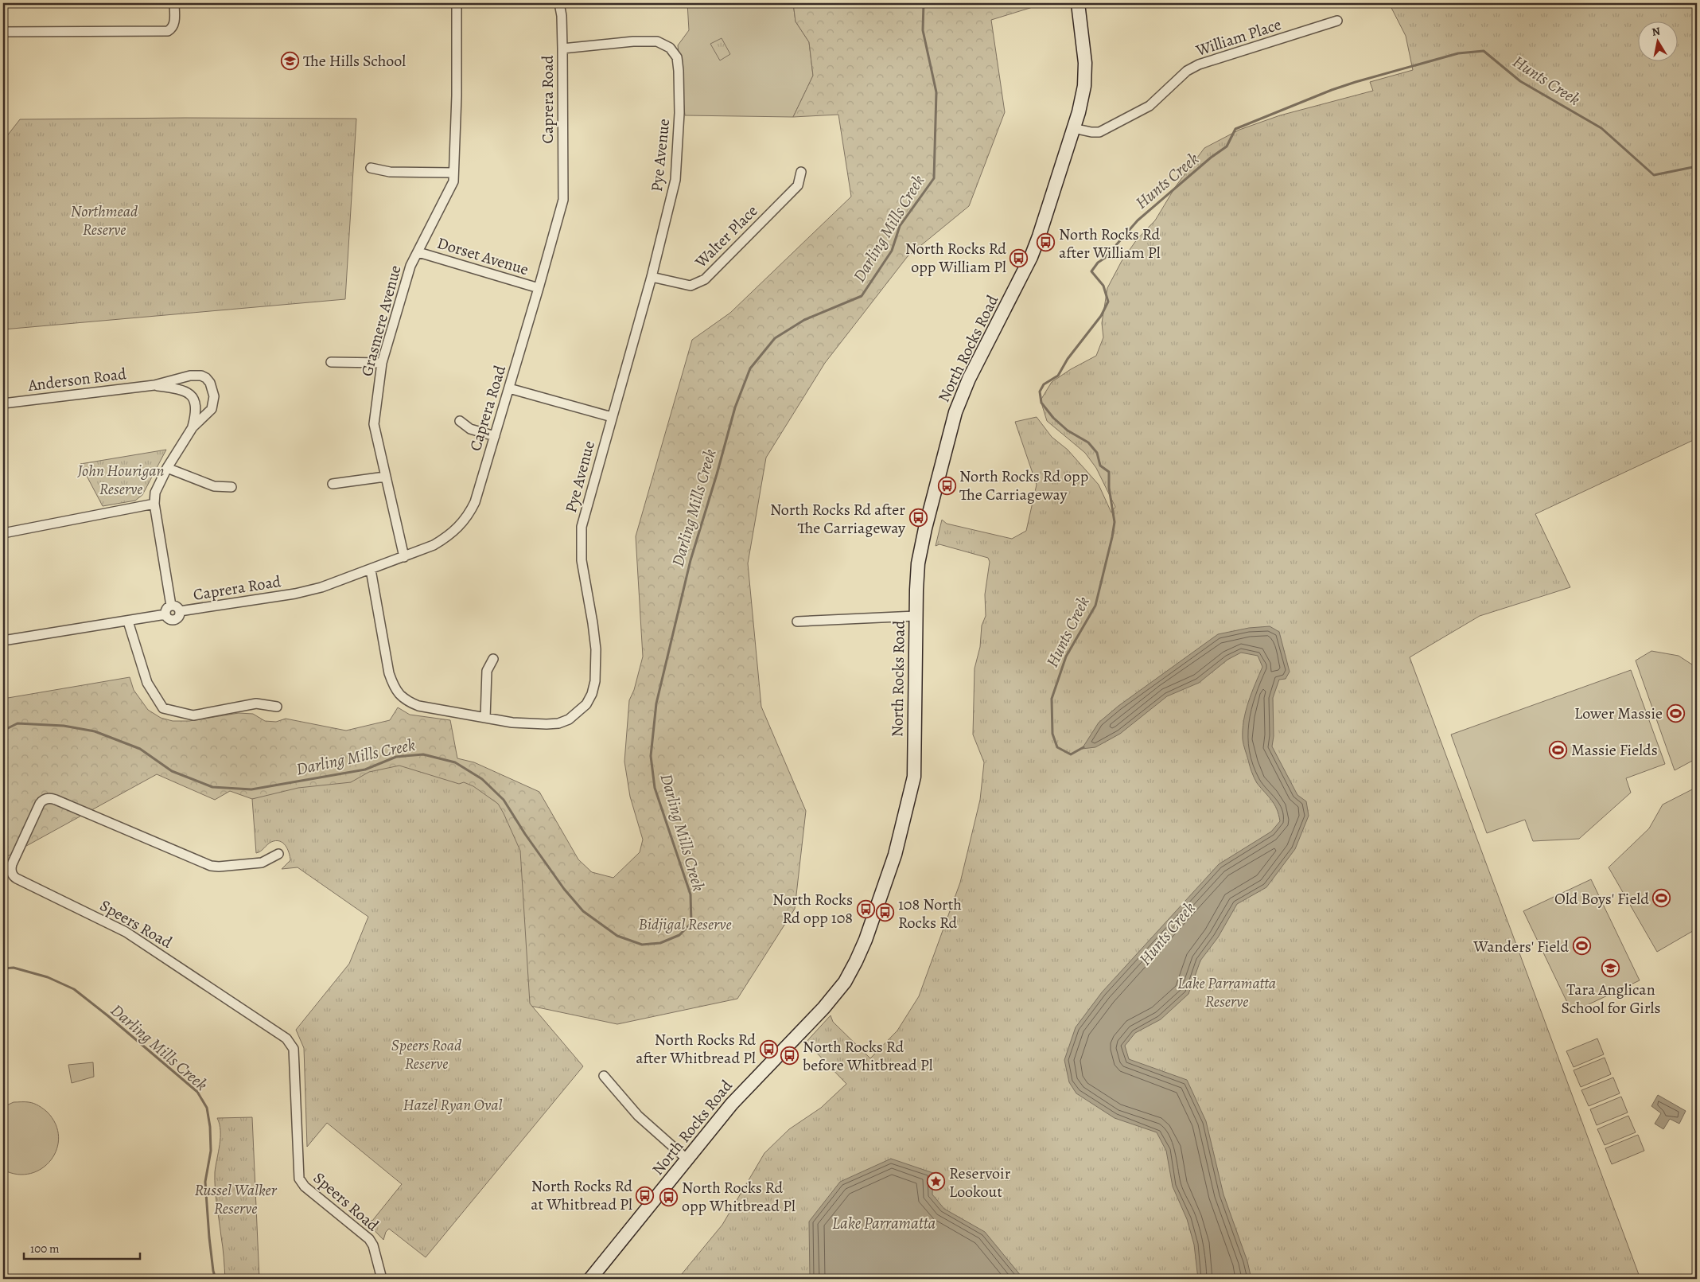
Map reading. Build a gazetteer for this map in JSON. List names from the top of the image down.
{
  "streets": {
    "main road": ["North Rocks Road"],
    "street": [
      "William Place",
      "Caprera Road",
      "Pye Avenue",
      "Walter Place",
      "Dorset Avenue",
      "Grasmere Avenue",
      "Anderson Road",
      "Speers Road"
    ]
  },
  "crossings": [
    ["William Place", "North Rocks Road"],
    ["Caprera Road", "Pye Avenue"],
    ["Caprera Road", "Dorset Avenue"],
    ["Caprera Road", "Grasmere Avenue"],
    ["Pye Avenue", "Walter Place"],
    ["Dorset Avenue", "Grasmere Avenue"]
  ],
  "water": ["Hunts Creek", "Darling Mills Creek", "Lake Parramatta"],
  "parks": [
    "Northmead Reserve",
    "John Hourigan Reserve",
    "Bidjigal Reserve",
    "Lake Parramatta Reserve",
    "Speers Road Reserve",
    "Hazel Ryan Oval",
    "Russel Walker Reserve"
  ],
  "places": {
    "school or university": ["The Hills School", "Tara Anglican School for Girls"],
    "bus stop": [
      "North Rocks Rd after William Pl",
      "North Rocks Rd opp William Pl",
      "North Rocks Rd opp The Carriageway",
      "North Rocks Rd after The Carriageway",
      "North Rocks Rd opp 108",
      "108 North Rocks Rd",
      "North Rocks Rd after Whitbread Pl",
      "North Rocks Rd before Whitbread Pl",
      "North Rocks Rd at Whitbread Pl",
      "North Rocks Rd opp Whitbread Pl"
    ],
    "sports": [
      "Lower Massie",
      "Massie Fields",
      "Old Boys' Field",
      "Wanders' Field"
    ],
    "place": ["Reservoir Lookout"]
  },
  "scale_bar": "100 m",
  "north": "top"
}
